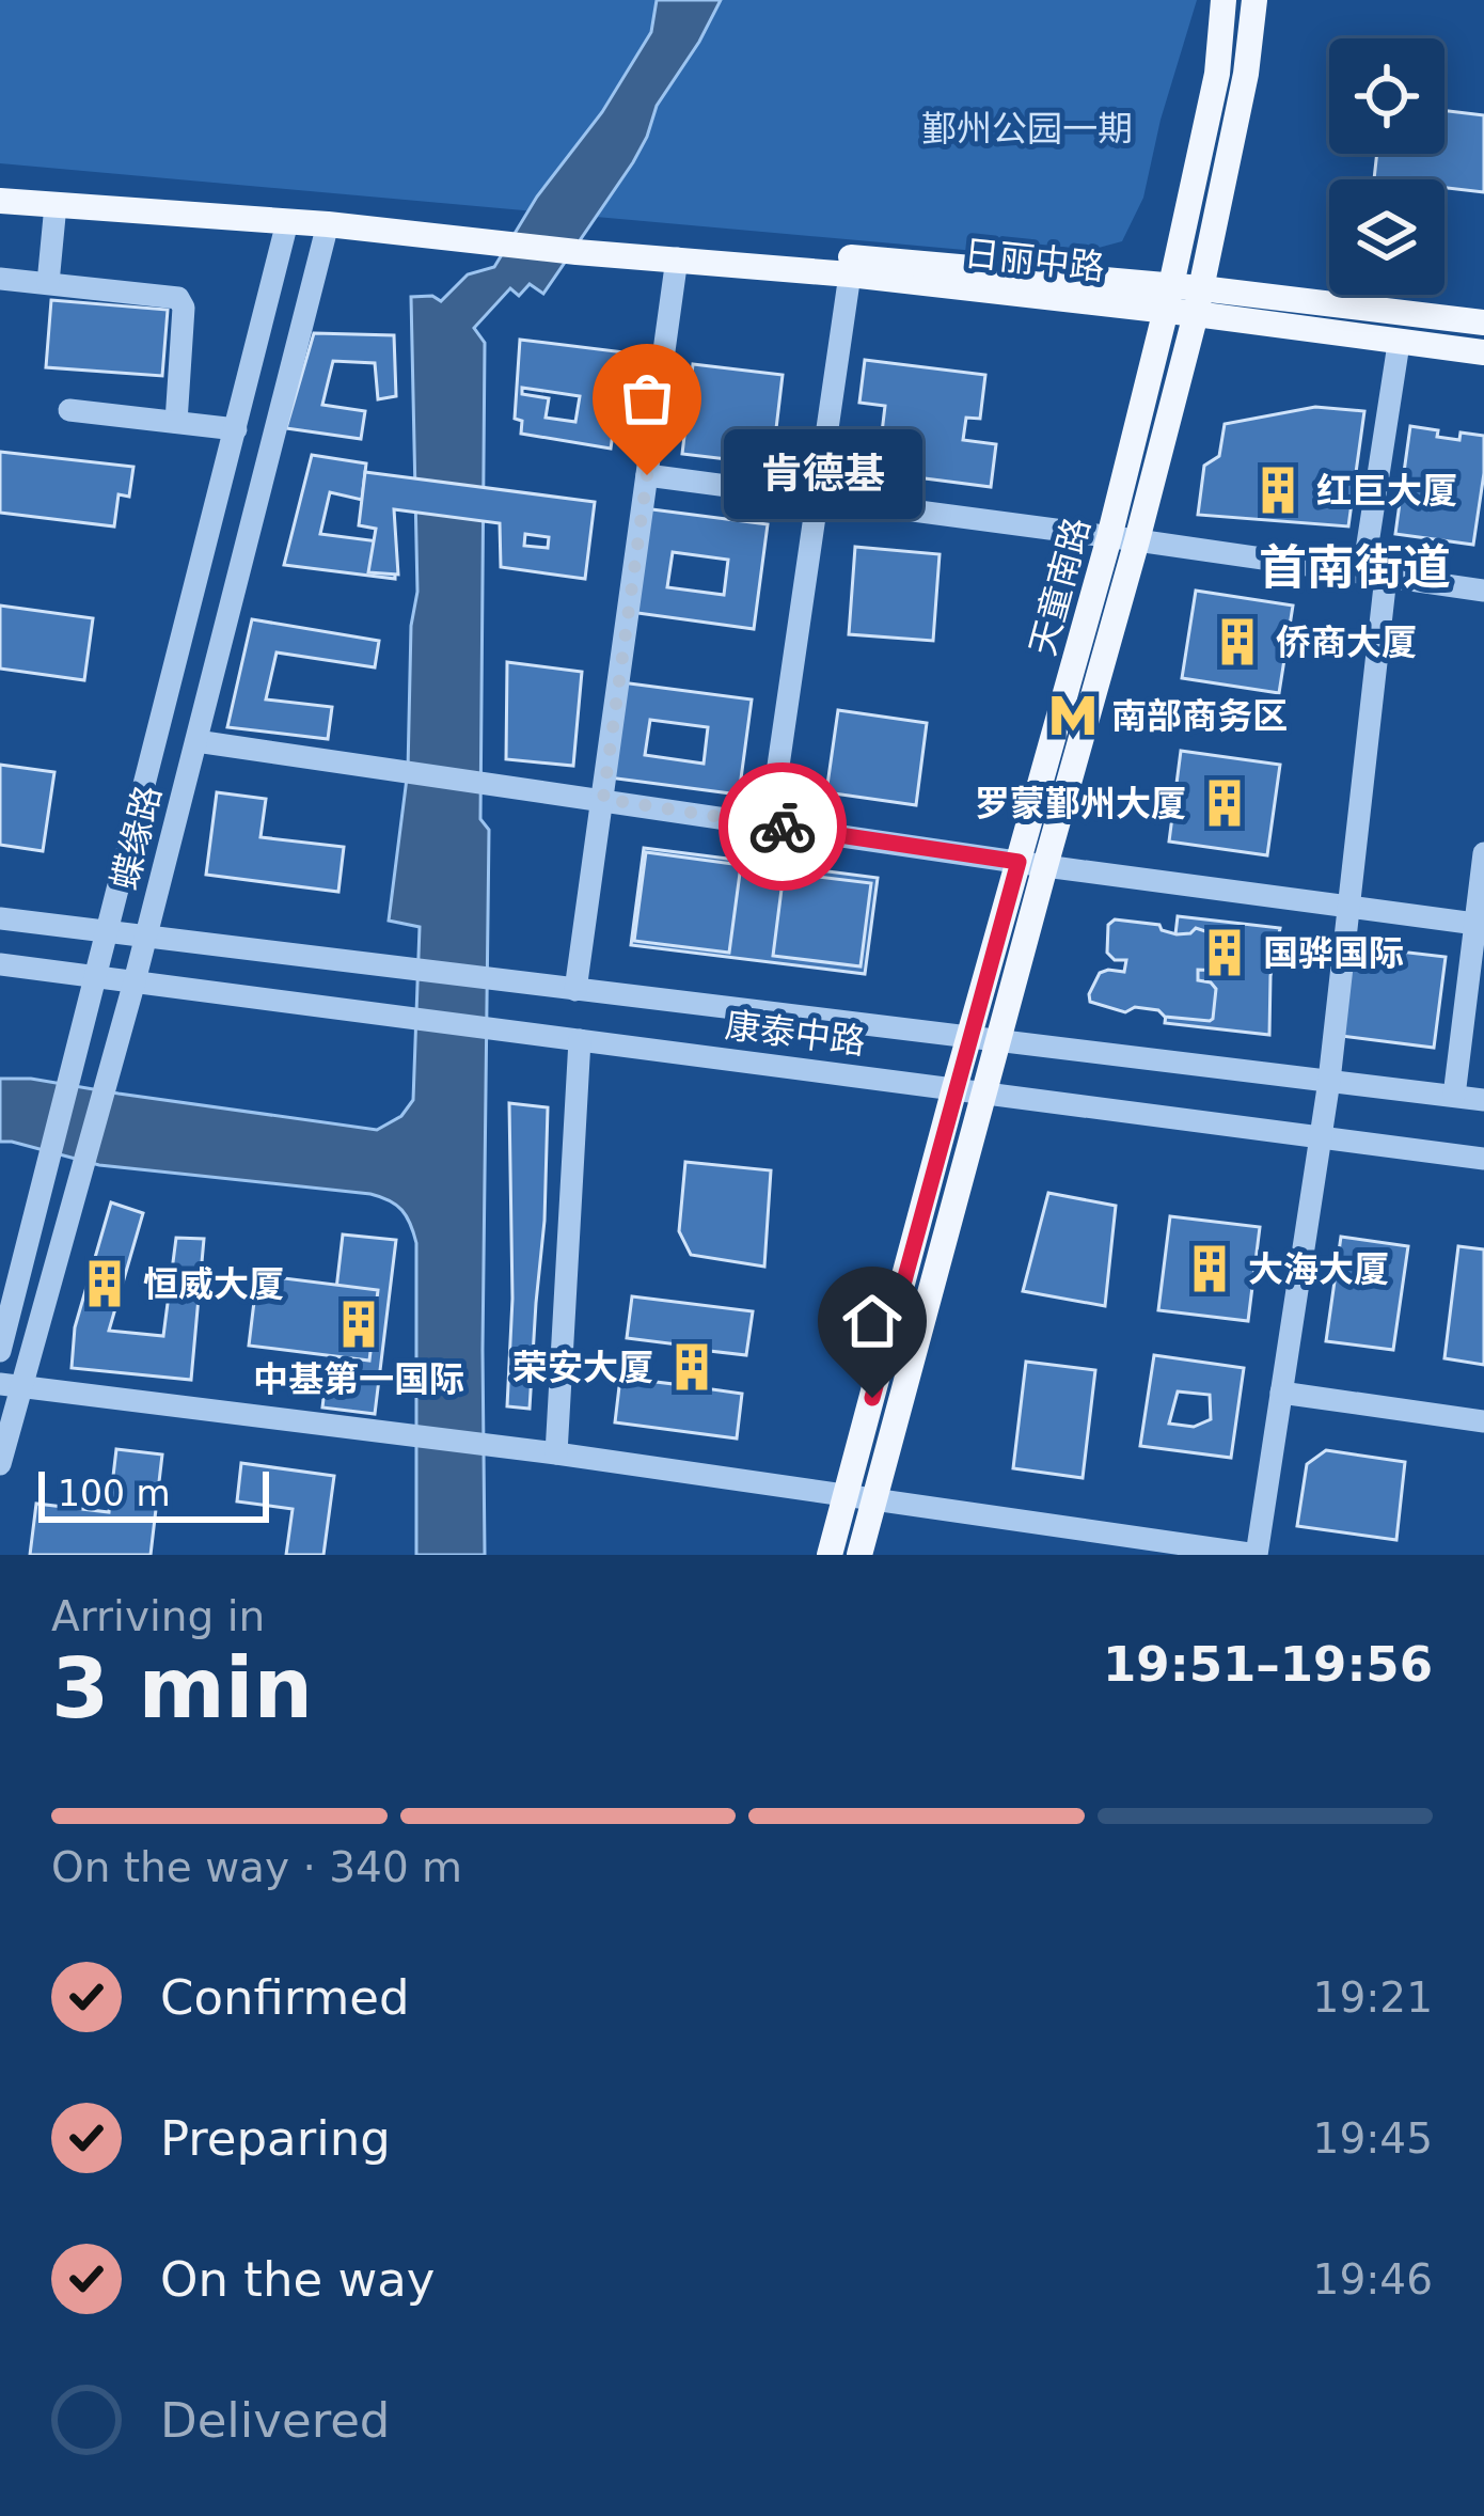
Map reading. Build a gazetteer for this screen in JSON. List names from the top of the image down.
{
  "streets": {
    "main road": ["日丽中路", "天童南路"],
    "street": ["蝶缘路", "康泰中路"]
  },
  "crossings": [
    ["日丽中路", "天童南路"],
    ["天童南路", "康泰中路"],
    ["蝶缘路", "康泰中路"]
  ],
  "districts": ["首南街道"],
  "parks": ["鄞州公园一期"],
  "places": {
    "other": ["肯德基"],
    "building": [
      "红巨大厦",
      "侨商大厦",
      "罗蒙鄞州大厦",
      "国骅国际",
      "大海大厦",
      "恒威大厦",
      "中基第一国际",
      "荣安大厦"
    ],
    "metro station": ["南部商务区"]
  },
  "scale_bar": "100 m",
  "page": {
    "bubble": "肯德基",
    "scale": "100 m",
    "heading": ["3 min", "Arriving in", "19:51–19:56"],
    "bar": "On the way · 340 m",
    "list": [
      ["Confirmed", "19:21"],
      ["Preparing", "19:45"],
      ["On the way", "19:46"],
      "Delivered"
    ]
  }
}
